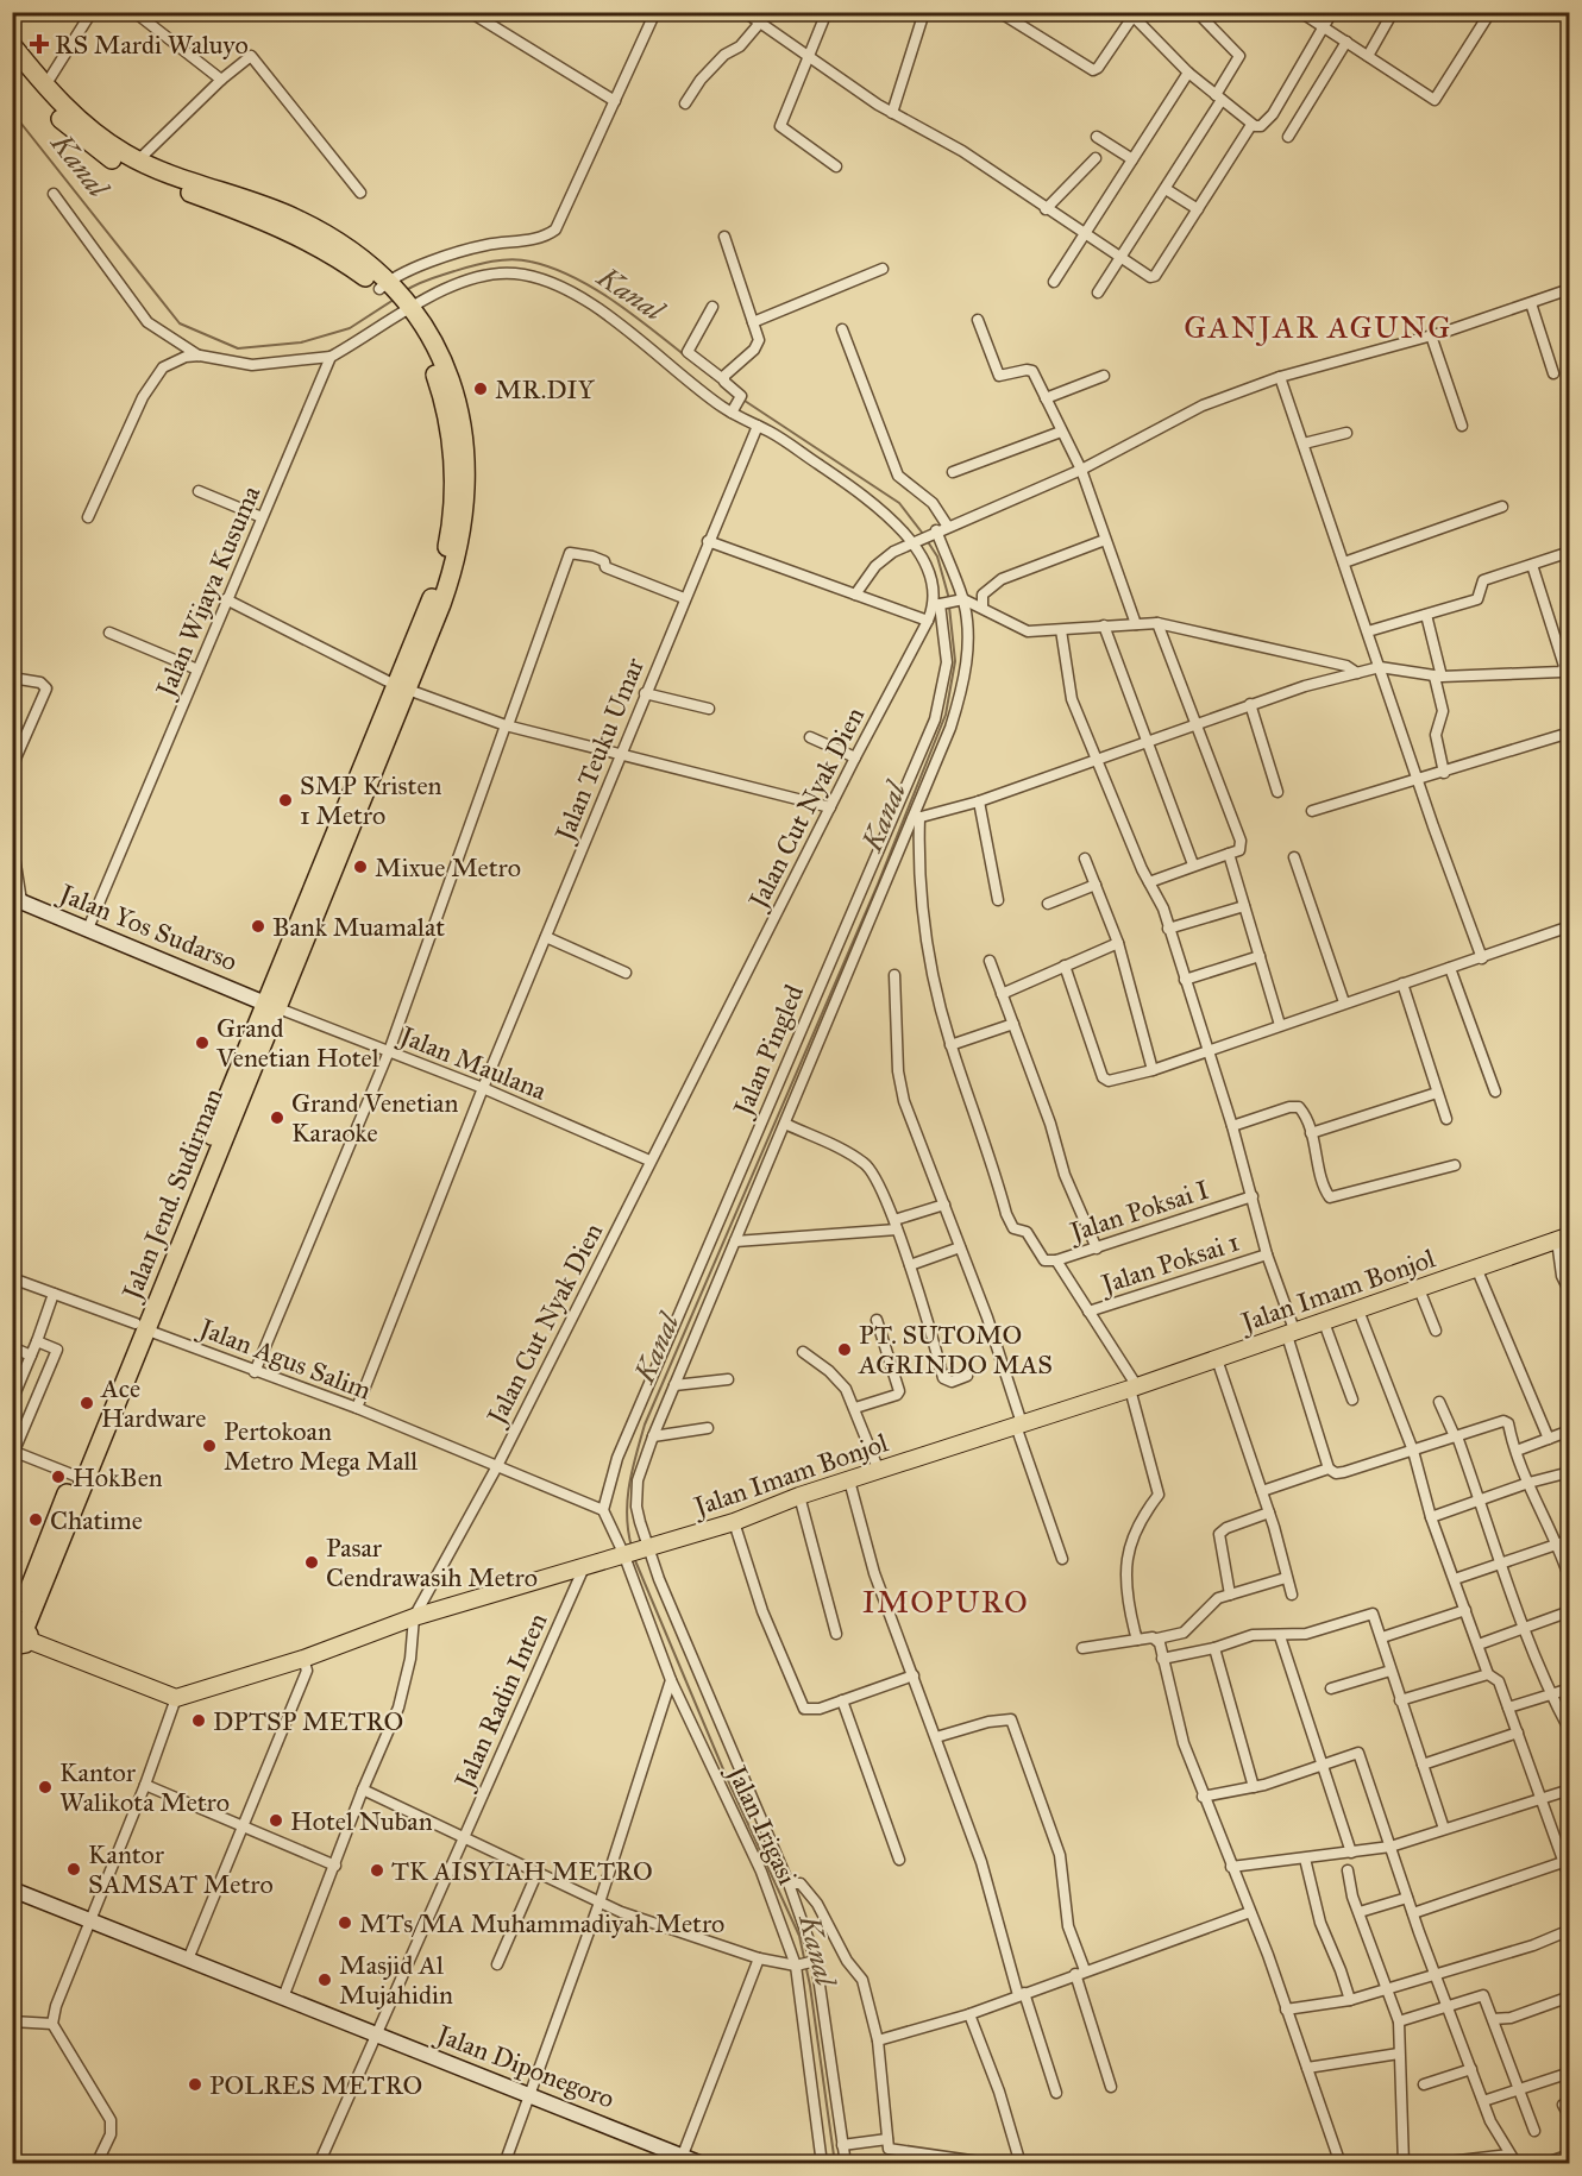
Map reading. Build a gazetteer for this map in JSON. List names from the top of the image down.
{
  "streets": {
    "highway": ["Jalan Jend. Sudirman"],
    "main road": ["Jalan Imam Bonjol"],
    "street": [
      "Jalan Wijaya Kusuma",
      "Jalan Teuku Umar",
      "Jalan Cut Nyak Dien",
      "Jalan Yos Sudarso",
      "Jalan Pingled",
      "Jalan Maulana",
      "Jalan Poksai I",
      "Jalan Poksai 1",
      "Jalan Agus Salim",
      "Jalan Radin Inten",
      "Jalan Irigasi",
      "Jalan Diponegoro"
    ]
  },
  "crossings": [
    ["Jalan Wijaya Kusuma", "Jalan Yos Sudarso"],
    ["Jalan Teuku Umar", "Jalan Maulana"],
    ["Jalan Teuku Umar", "Jalan Agus Salim"],
    ["Jalan Cut Nyak Dien", "Jalan Pingled"],
    ["Jalan Cut Nyak Dien", "Jalan Maulana"],
    ["Jalan Cut Nyak Dien", "Jalan Imam Bonjol"],
    ["Jalan Cut Nyak Dien", "Jalan Agus Salim"],
    ["Jalan Yos Sudarso", "Jalan Maulana"],
    ["Jalan Yos Sudarso", "Jalan Jend. Sudirman"],
    ["Jalan Pingled", "Jalan Agus Salim"],
    ["Jalan Maulana", "Jalan Jend. Sudirman"],
    ["Jalan Jend. Sudirman", "Jalan Agus Salim"],
    ["Jalan Poksai I", "Jalan Poksai 1"],
    ["Jalan Poksai I", "Jalan Imam Bonjol"],
    ["Jalan Imam Bonjol", "Jalan Radin Inten"],
    ["Jalan Imam Bonjol", "Jalan Irigasi"],
    ["Jalan Radin Inten", "Jalan Diponegoro"]
  ],
  "districts": ["GANJAR AGUNG", "IMOPURO"],
  "water": ["Kanal"],
  "places": {
    "health": ["RS Mardi Waluyo"],
    "other": [
      "MR.DIY",
      "SMP Kristen 1 Metro",
      "Mixue Metro",
      "Bank Muamalat",
      "Grand Venetian Hotel",
      "Grand Venetian Karaoke",
      "PT. SUTOMO AGRINDO MAS",
      "Ace Hardware",
      "Pertokoan Metro Mega Mall",
      "HokBen",
      "Chatime",
      "Pasar Cendrawasih Metro",
      "DPTSP METRO",
      "Kantor Walikota Metro",
      "Hotel Nuban",
      "Kantor SAMSAT Metro",
      "TK AISYIAH METRO",
      "MTs/MA Muhammadiyah Metro",
      "Masjid Al Mujahidin",
      "POLRES METRO"
    ]
  }
}
